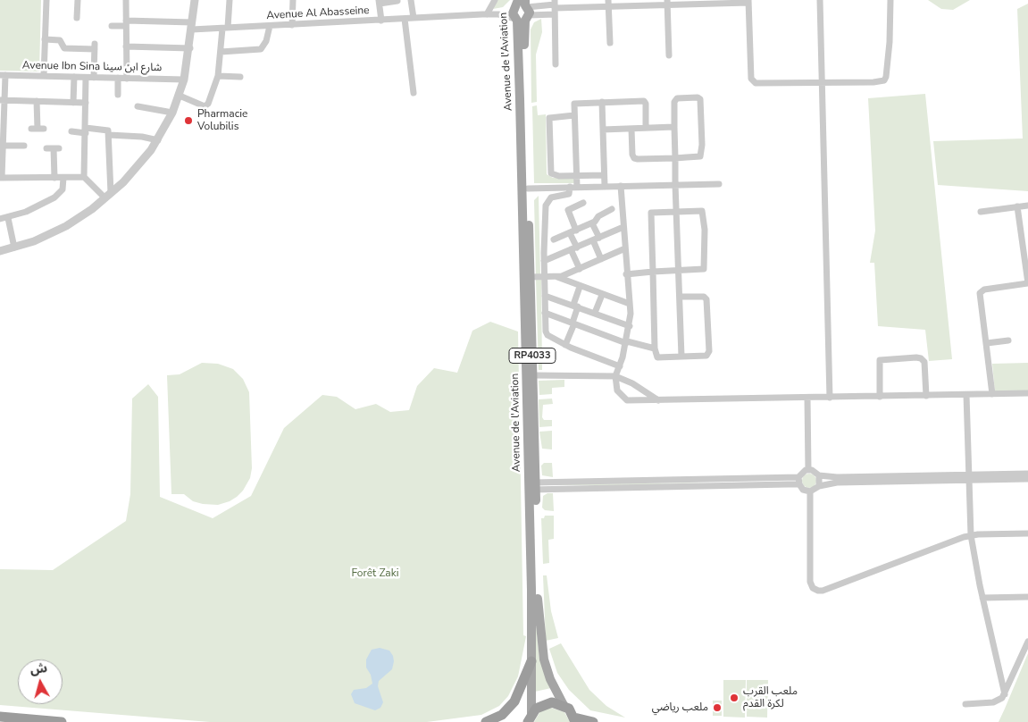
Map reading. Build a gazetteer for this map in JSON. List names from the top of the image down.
{
  "streets": {
    "main road": ["Avenue de l'Aviation", "RP4033"],
    "street": ["Avenue Al Abasseine", "Avenue Ibn Sina شارع ابن سينا"]
  },
  "crossings": [
    ["Avenue Al Abasseine", "Avenue de l'Aviation"]
  ],
  "parks": ["Forêt Zaki"],
  "places": ["Pharmacie Volubilis", "ملعب القرب لكرة القدم", "ملعب رياضي"],
  "north": "top"
}
